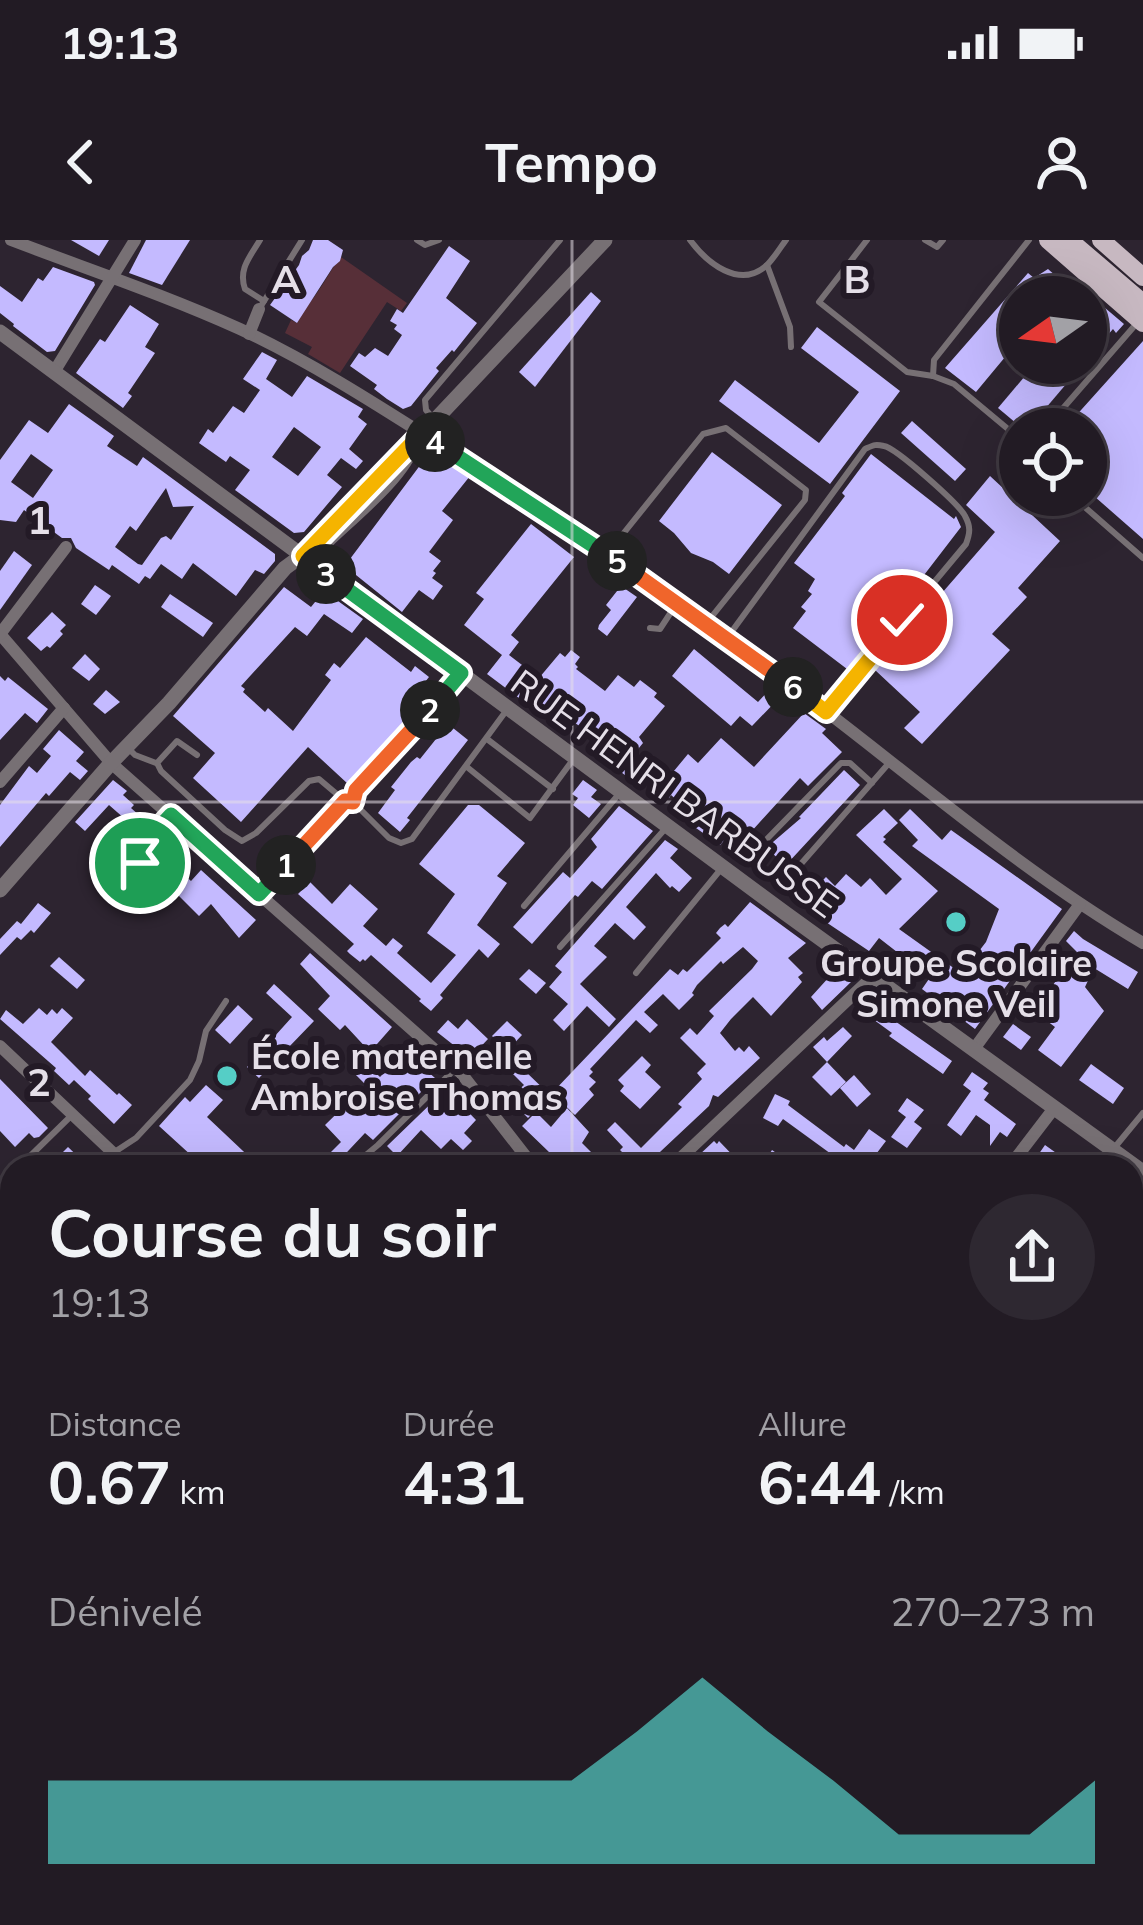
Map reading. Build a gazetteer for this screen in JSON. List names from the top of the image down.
{
  "streets": {
    "street": ["RUE HENRI BARBUSSE"]
  },
  "places": ["Groupe Scolaire Simone Veil", "École maternelle Ambroise Thomas"],
  "north": "left",
  "page": {
    "status": "19:13",
    "header": "Tempo",
    "pins": [
      "4",
      "5",
      "3",
      "6",
      "2",
      "1"
    ],
    "heading": ["Course du soir", "19:13"],
    "stats": [
      ["Distance", "0.67 km"],
      ["Durée", "4:31"],
      ["Allure", "6:44 /km"]
    ],
    "chart": ["Dénivelé", "270–273 m"]
  },
  "grid": {
    "columns": ["A", "B"],
    "rows": ["1", "2"]
  }
}
